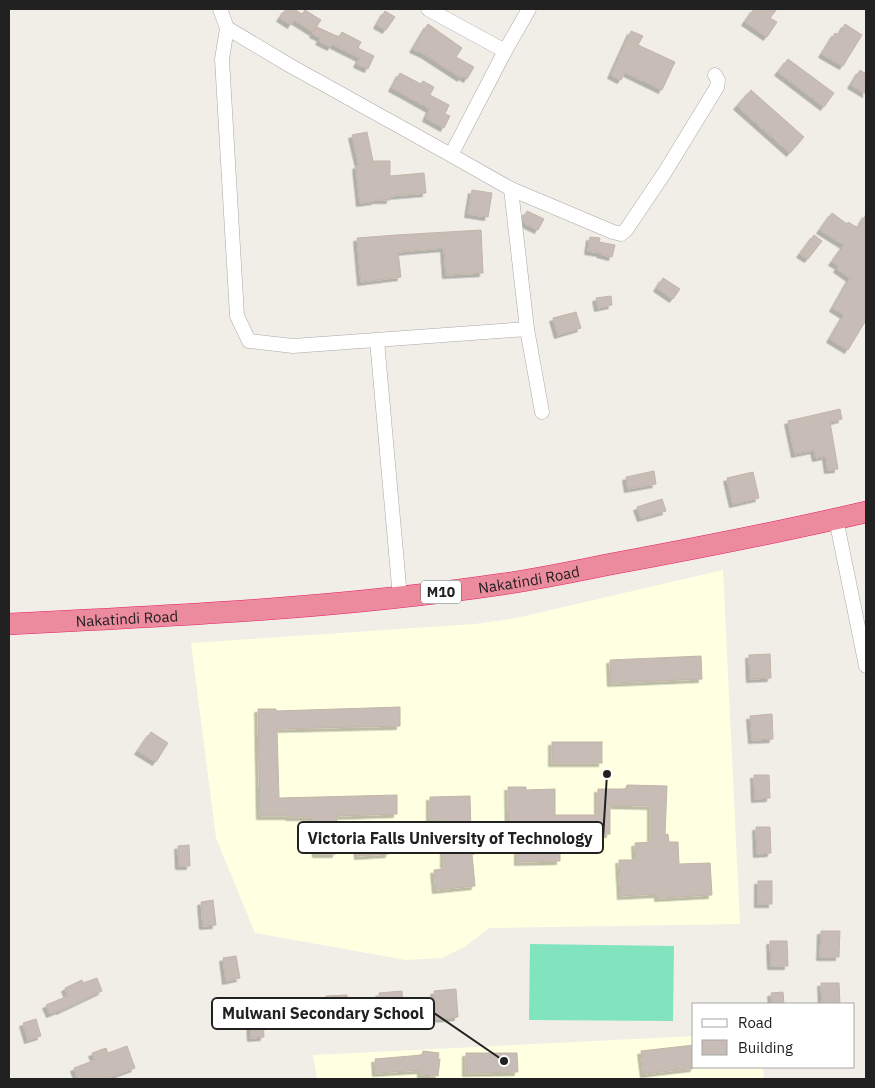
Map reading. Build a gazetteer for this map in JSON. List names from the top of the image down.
{
  "streets": {
    "highway": ["Nakatindi Road", "M10"]
  },
  "places": ["Victoria Falls University of Technology", "Mulwani Secondary School"],
  "legend": ["Road", "Building"]
}
